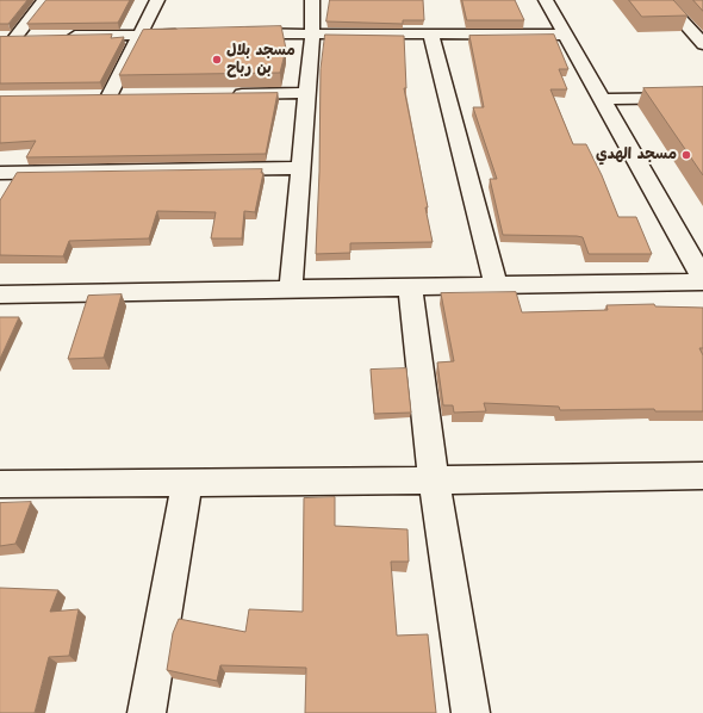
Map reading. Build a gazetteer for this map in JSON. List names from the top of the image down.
{
  "places": ["مسجد بلال بن رباح", "مسجد الهدي"]
}
